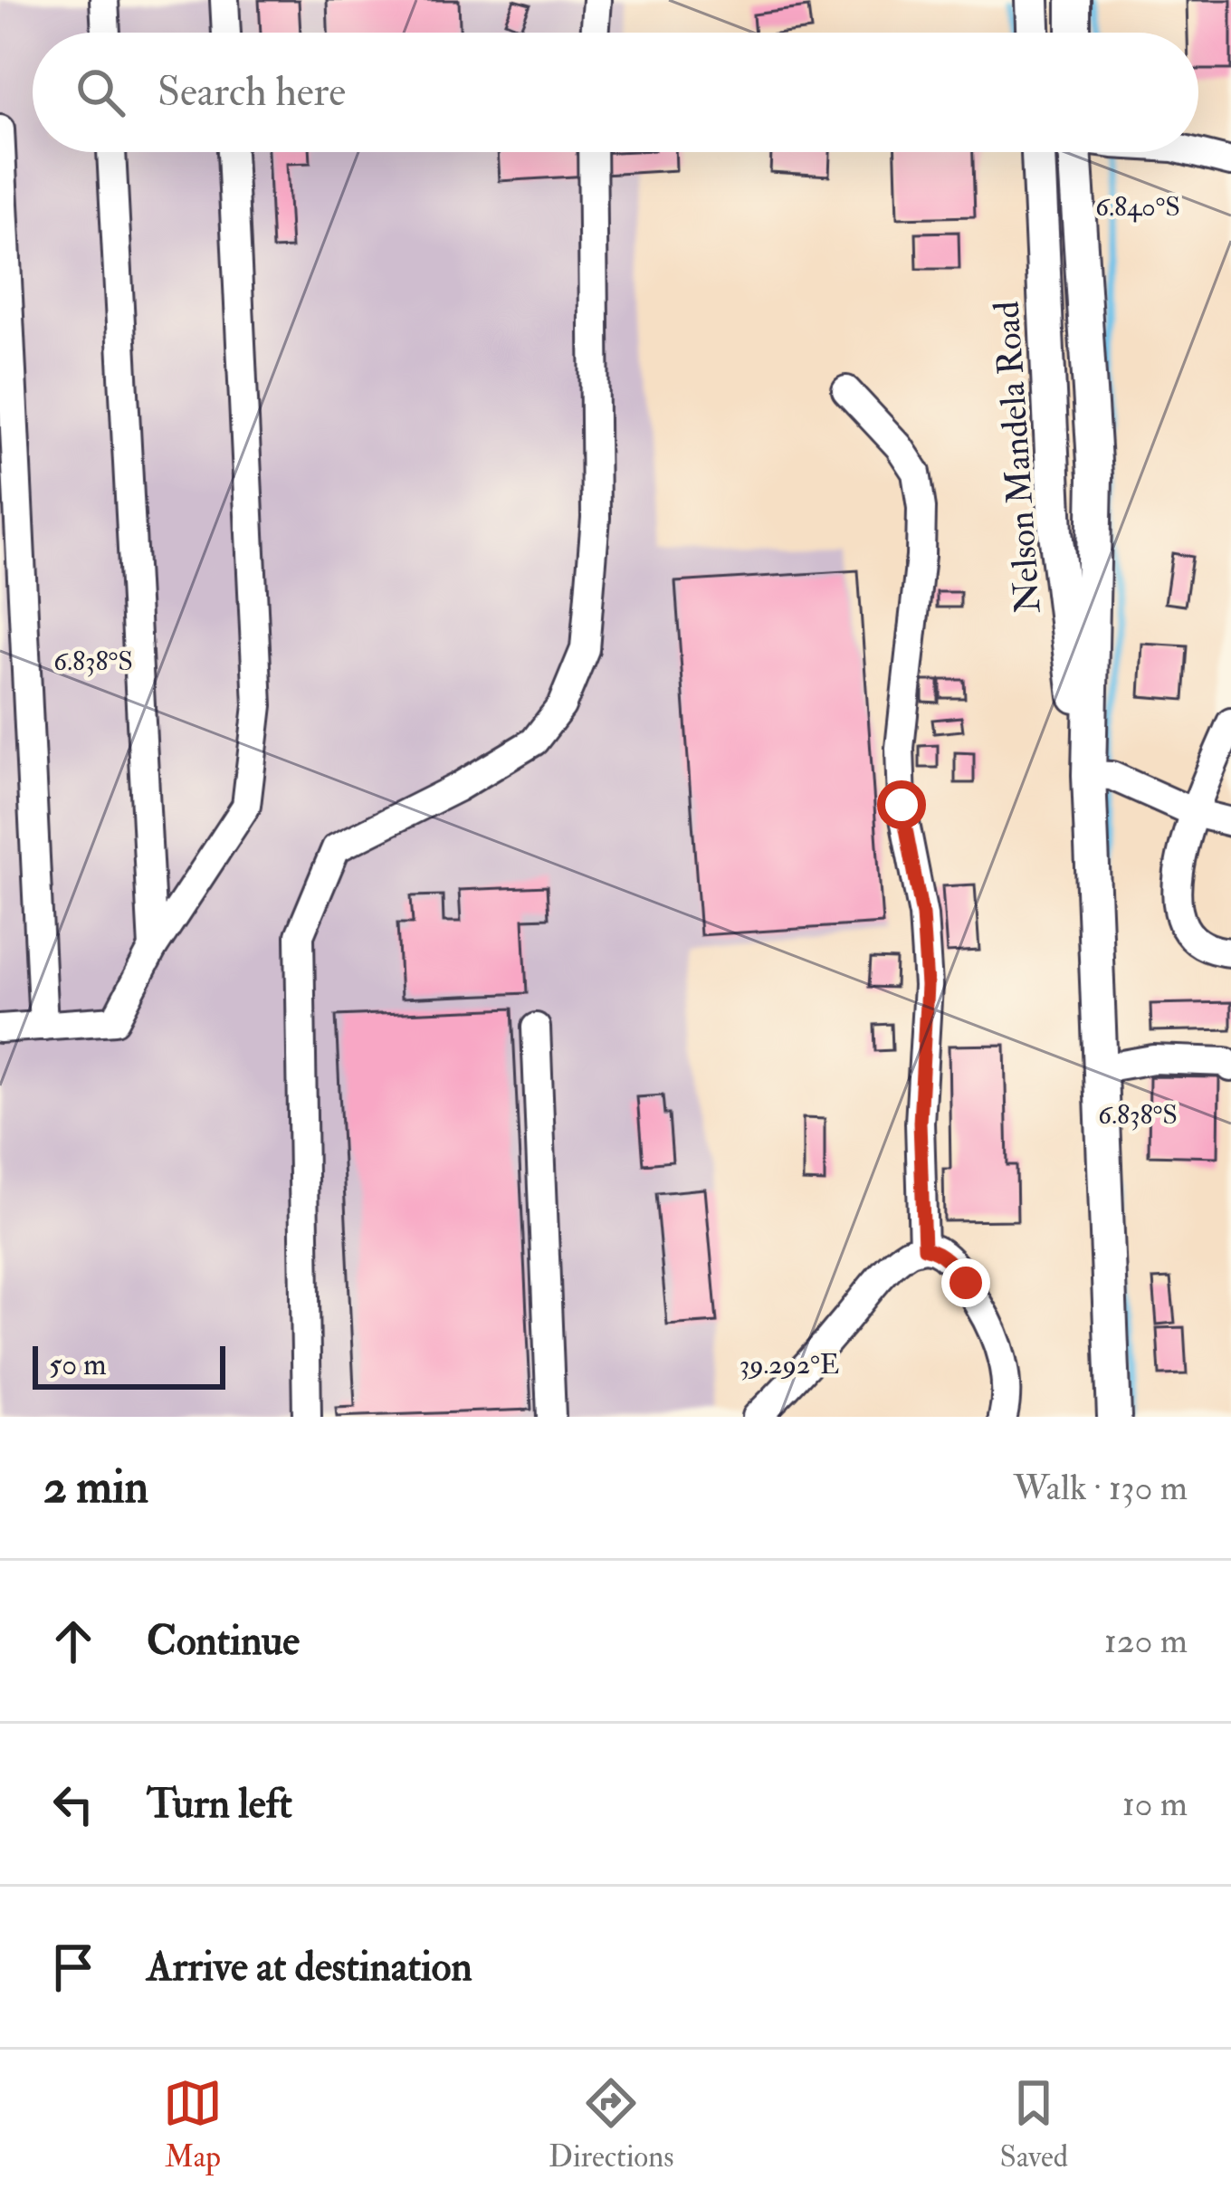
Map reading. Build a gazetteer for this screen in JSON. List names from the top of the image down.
{
  "streets": {
    "main road": ["Nelson Mandela Road"]
  },
  "scale_bar": "50 m",
  "page": {
    "search": "Search here",
    "scale": "50 m",
    "heading": ["2 min", "Walk · 130 m"],
    "list": [
      ["Continue", "120 m"],
      ["Turn left", "10 m"],
      "Arrive at destination"
    ],
    "nav": ["Map", "Directions", "Saved"]
  },
  "coordinates": ["6.840°S", "6.838°S", "39.292°E"]
}
